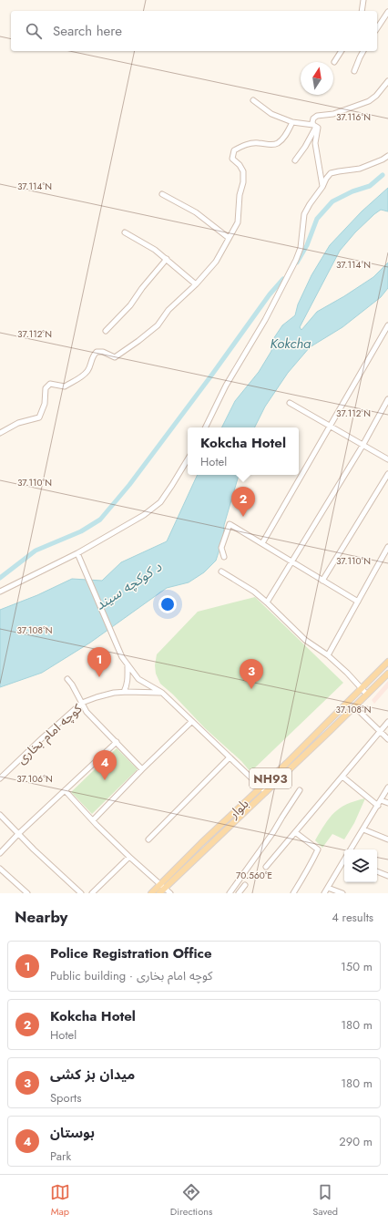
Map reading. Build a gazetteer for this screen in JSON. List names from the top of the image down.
{
  "streets": {
    "main road": ["NH93", "بلوار"],
    "street": ["کوچه امام بخاری"]
  },
  "water": ["Kokcha", "د کوکچه سیند"],
  "north": "top",
  "page": {
    "search": "Search here",
    "popup": ["Kokcha Hotel", "Hotel"],
    "pins": [
      "2",
      "1",
      "3",
      "4"
    ],
    "heading": ["Nearby", "4 results"],
    "list": [
      {
        "mark": "1",
        "name": "Police Registration Office",
        "note": "Public building · کوچه امام بخاری",
        "value": "150 m"
      },
      {
        "mark": "2",
        "name": "Kokcha Hotel",
        "note": "Hotel",
        "value": "180 m"
      },
      {
        "mark": "3",
        "name": "میدان بز کشی",
        "note": "Sports",
        "value": "180 m"
      },
      {
        "mark": "4",
        "name": "بوستان",
        "note": "Park",
        "value": "290 m"
      }
    ],
    "nav": ["Map", "Directions", "Saved"]
  },
  "coordinates": [
    "37.116°N",
    "37.114°N",
    "37.112°N",
    "37.110°N",
    "37.108°N",
    "37.106°N",
    "70.560°E"
  ]
}
